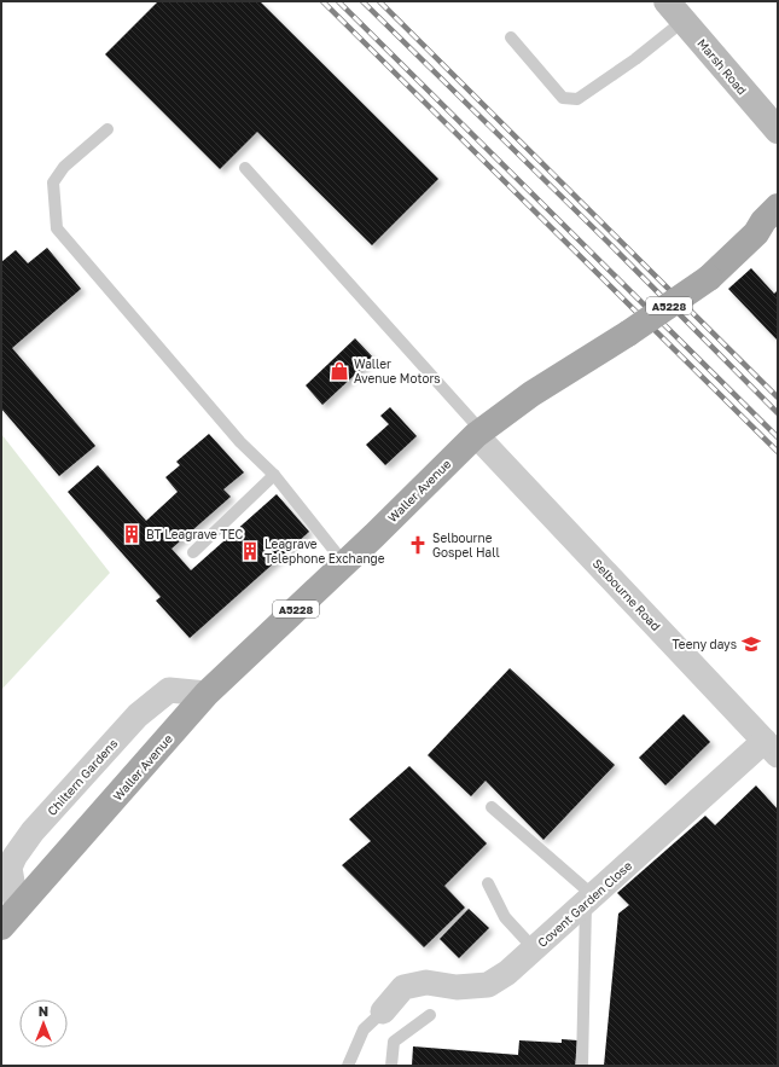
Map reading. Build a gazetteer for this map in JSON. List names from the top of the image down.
{
  "streets": {
    "main road": ["Marsh Road", "A5228", "Waller Avenue"],
    "street": ["Selbourne Road", "Chiltern Gardens", "Covent Garden Close"]
  },
  "crossings": [
    ["Waller Avenue", "Selbourne Road"],
    ["Waller Avenue", "Chiltern Gardens"],
    ["Selbourne Road", "Covent Garden Close"]
  ],
  "places": {
    "shop": ["Waller Avenue Motors"],
    "building": ["BT Leagrave TEC", "Leagrave Telephone Exchange"],
    "church": ["Selbourne Gospel Hall"],
    "school or university": ["Teeny days"]
  },
  "north": "top"
}
